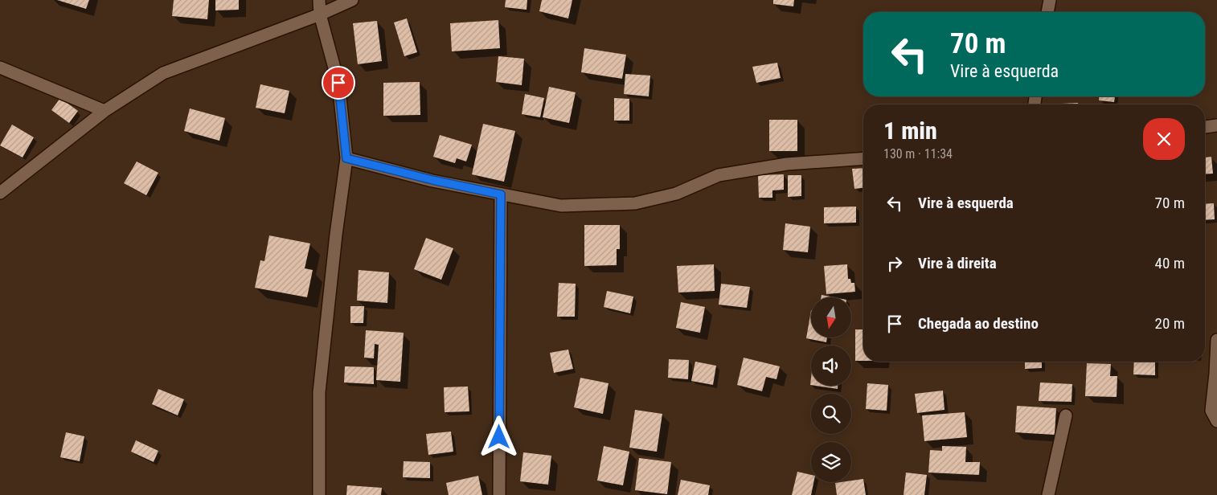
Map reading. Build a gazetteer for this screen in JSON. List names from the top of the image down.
{
  "north": "bottom",
  "page": {
    "turn": ["70 m", "Vire à esquerda"],
    "heading": ["1 min", "130 m · 11:34"],
    "list": [
      {
        "name": "Vire à esquerda",
        "value": "70 m"
      },
      {
        "name": "Vire à direita",
        "value": "40 m"
      },
      {
        "name": "Chegada ao destino",
        "value": "20 m"
      }
    ]
  }
}
